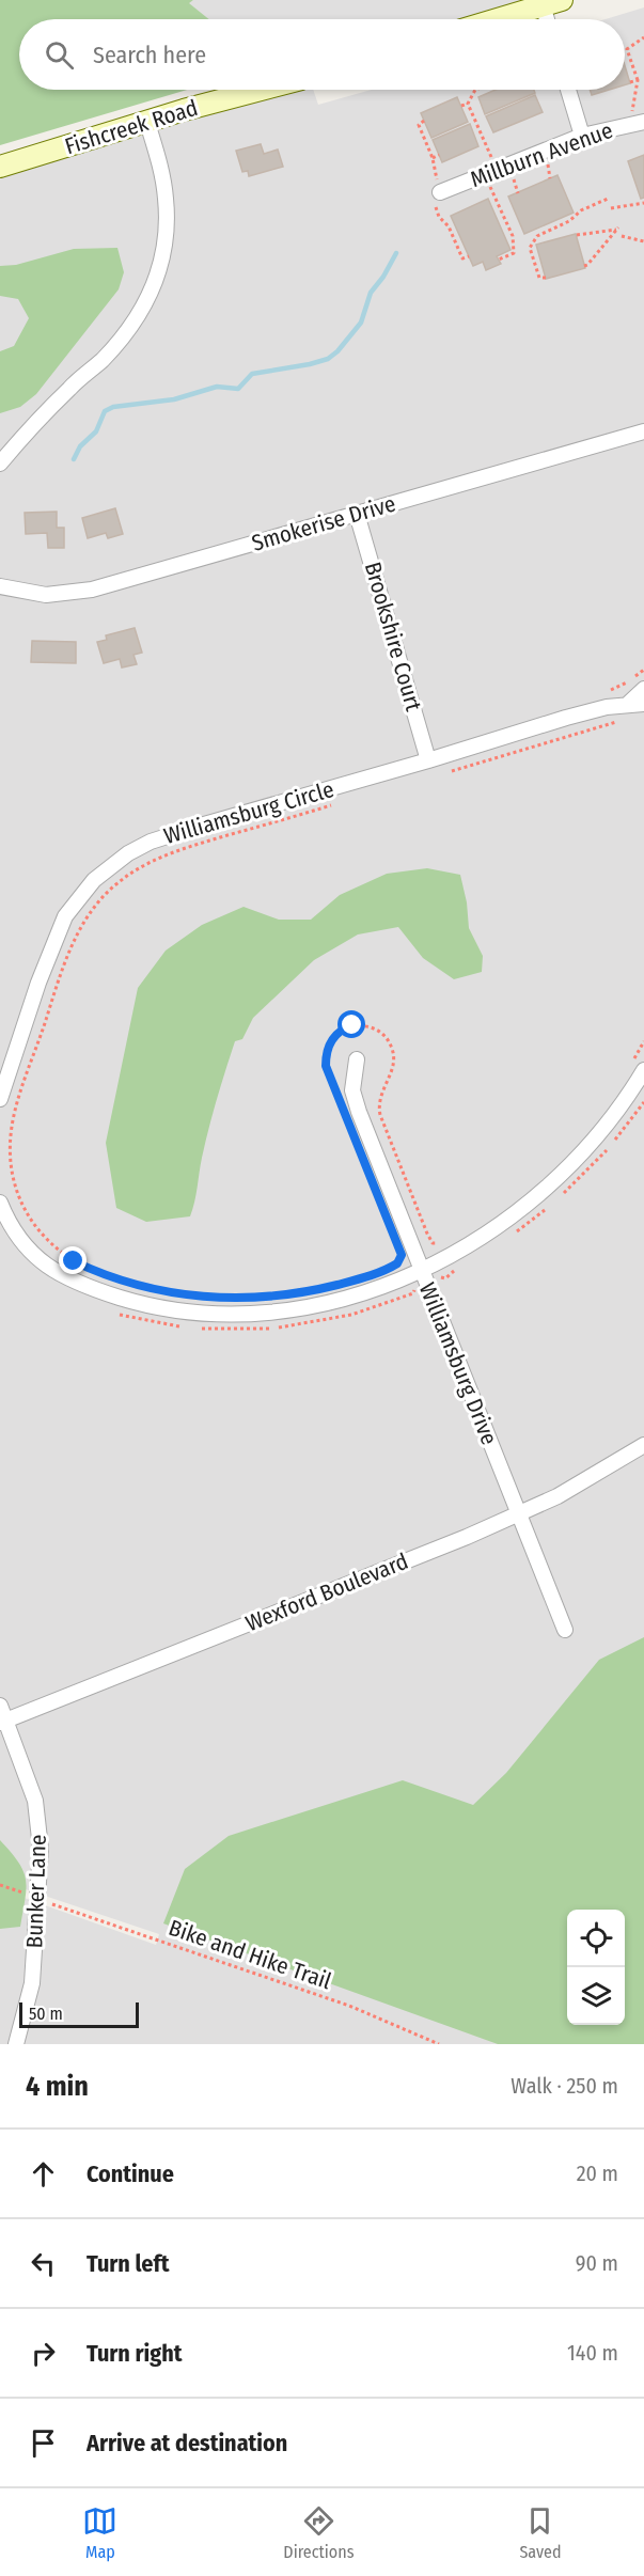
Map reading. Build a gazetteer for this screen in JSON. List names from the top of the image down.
{
  "streets": {
    "main road": ["Fishcreek Road"],
    "street": [
      "Millburn Avenue",
      "Smokerise Drive",
      "Brookshire Court",
      "Williamsburg Circle",
      "Williamsburg Drive",
      "Wexford Boulevard",
      "Bunker Lane"
    ],
    "path": ["Bike and Hike Trail"]
  },
  "crossings": [
    ["Smokerise Drive", "Brookshire Court"],
    ["Brookshire Court", "Williamsburg Circle"],
    ["Williamsburg Drive", "Wexford Boulevard"],
    ["Wexford Boulevard", "Bunker Lane"]
  ],
  "scale_bar": "50 m",
  "page": {
    "search": "Search here",
    "scale": "50 m",
    "heading": ["4 min", "Walk · 250 m"],
    "list": [
      ["Continue", "20 m"],
      ["Turn left", "90 m"],
      ["Turn right", "140 m"],
      "Arrive at destination"
    ],
    "nav": ["Map", "Directions", "Saved"]
  }
}
